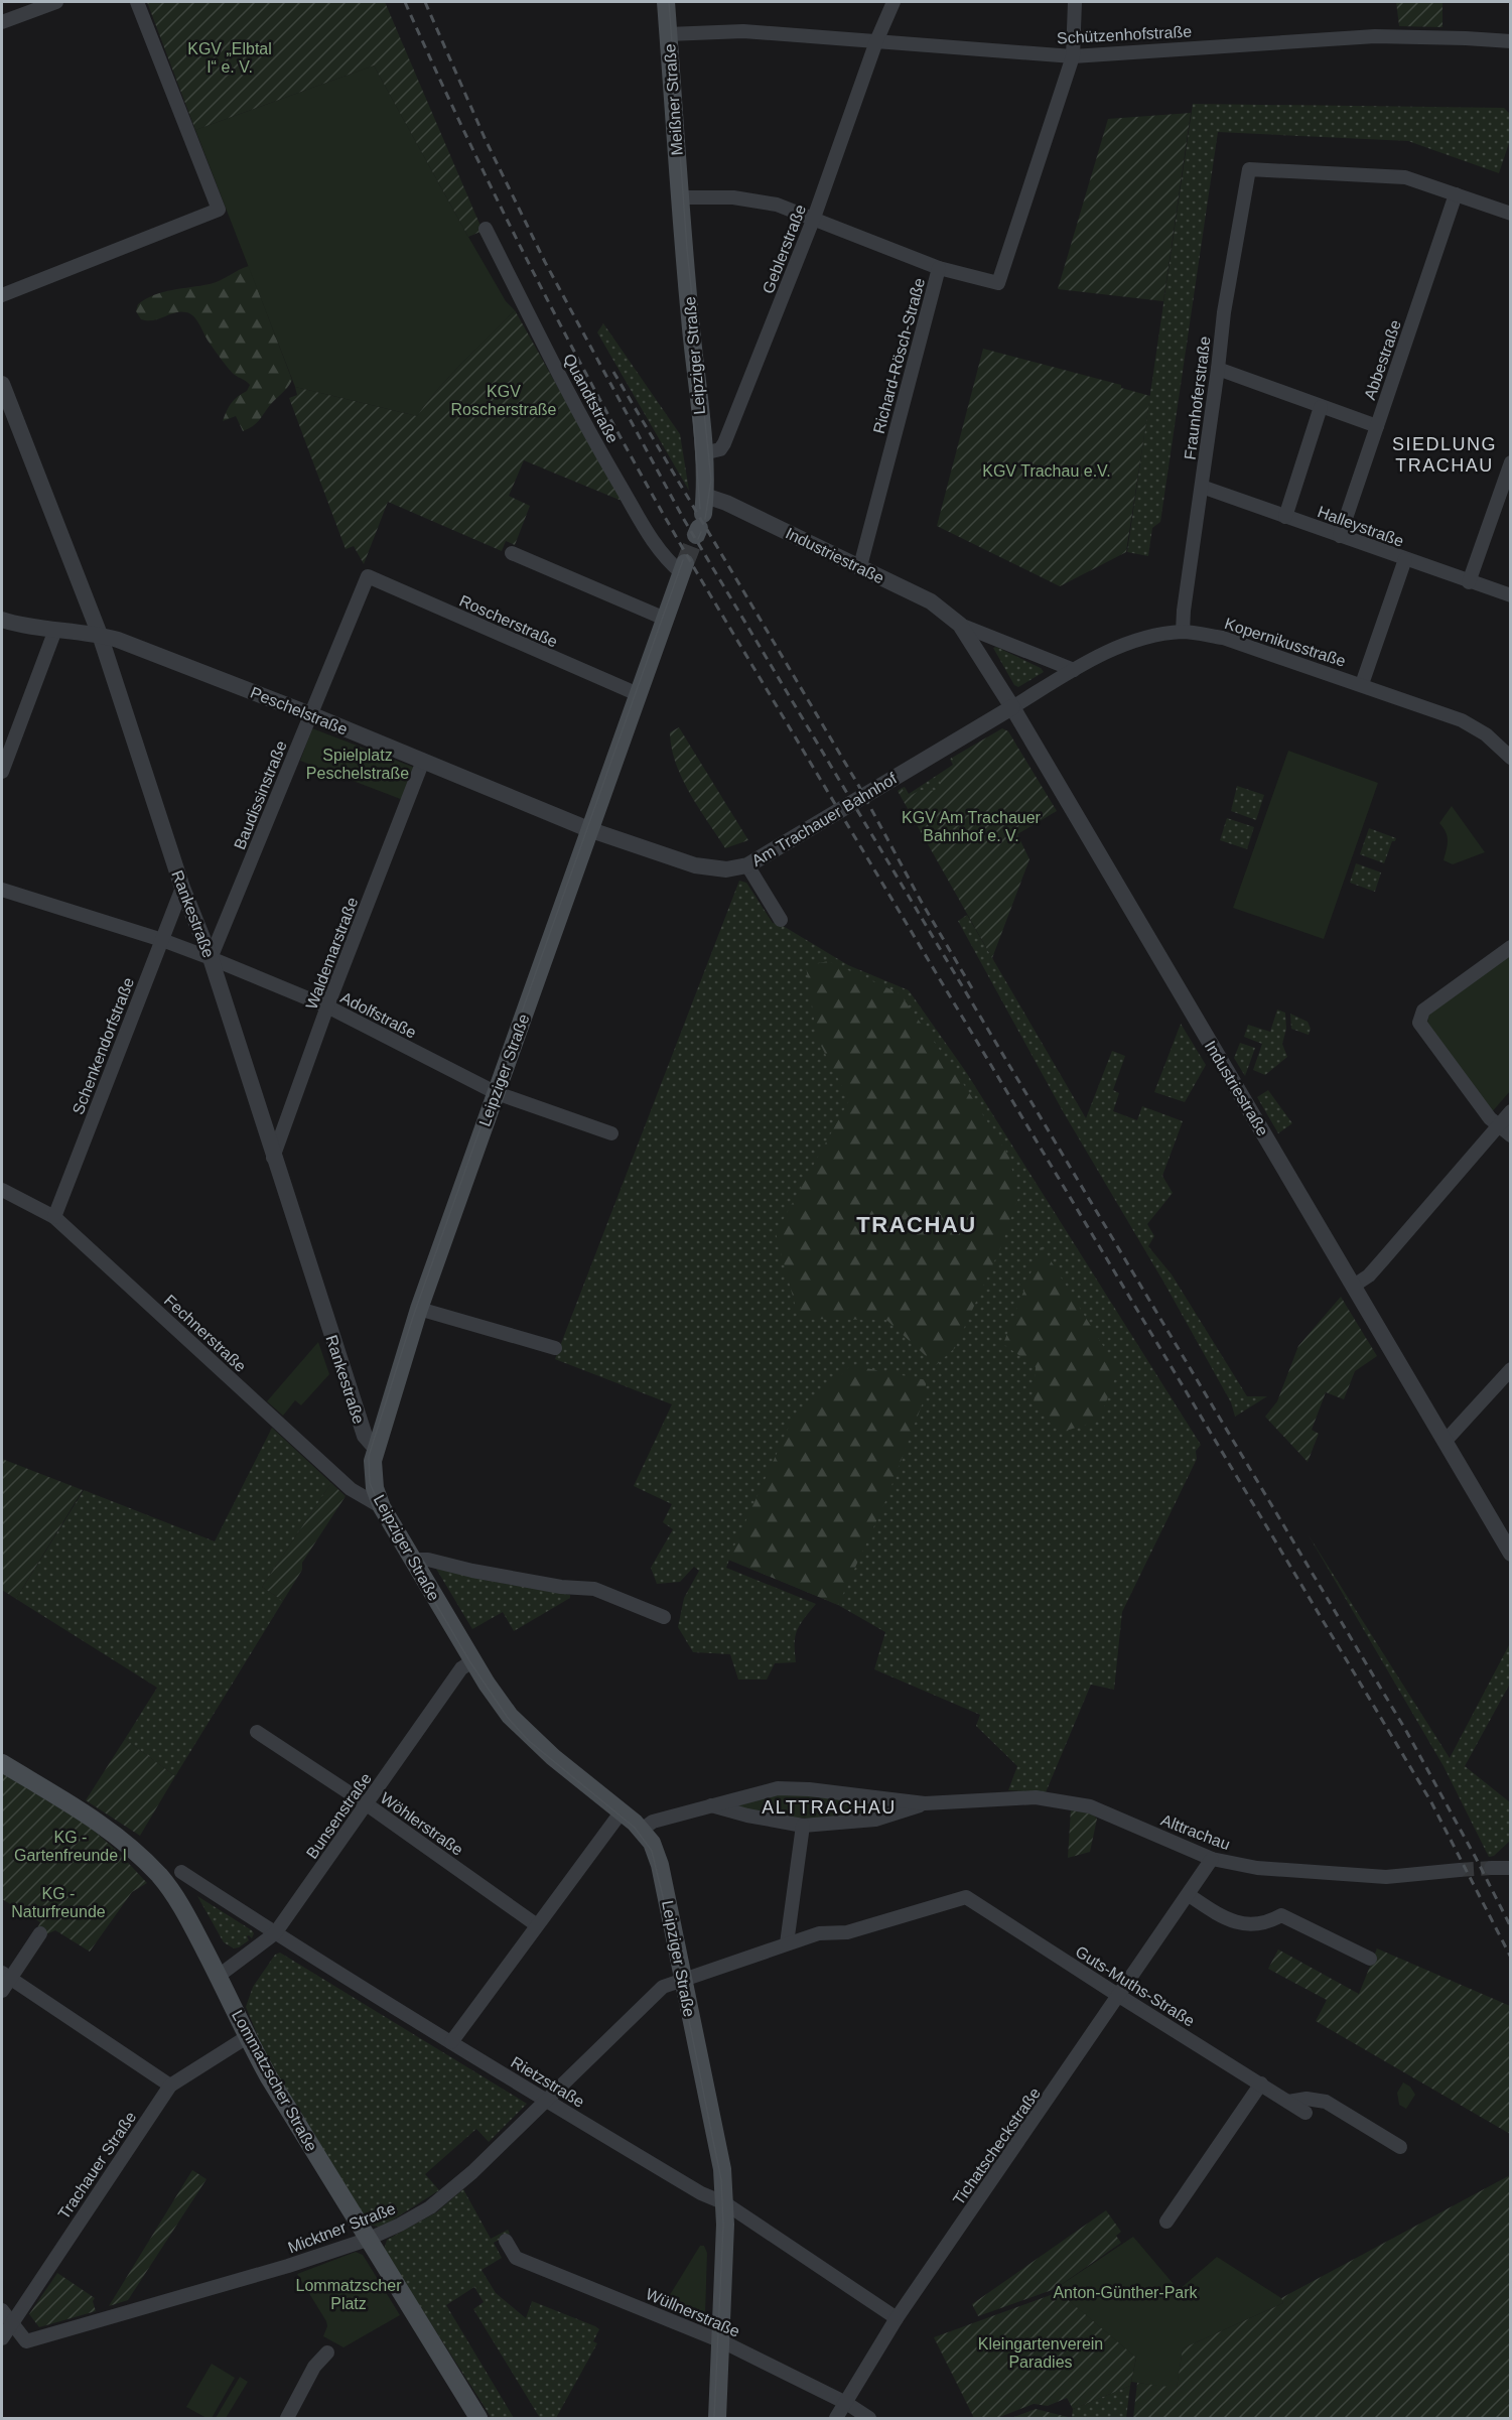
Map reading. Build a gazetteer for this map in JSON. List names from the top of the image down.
{
  "streets": {
    "main road": ["Meißner Straße", "Leipziger Straße", "Lommatzscher Straße"],
    "street": [
      "Schützenhofstraße",
      "Geblerstraße",
      "Richard-Rösch-Straße",
      "Abbestraße",
      "Quandtstraße",
      "Fraunhoferstraße",
      "Halleystraße",
      "Industriestraße",
      "Roscherstraße",
      "Kopernikusstraße",
      "Peschelstraße",
      "Baudissinstraße",
      "Am Trachauer Bahnhof",
      "Rankestraße",
      "Waldemarstraße",
      "Adolfstraße",
      "Schenkendorfstraße",
      "Fechnerstraße",
      "Bunsenstraße",
      "Wöhlerstraße",
      "Alttrachau",
      "Guts-Muths-Straße",
      "Rietzstraße",
      "Tichatscheckstraße",
      "Trachauer Straße",
      "Micktner Straße",
      "Wüllnerstraße"
    ]
  },
  "crossings": [
    ["Schützenhofstraße", "Meißner Straße"],
    ["Schützenhofstraße", "Geblerstraße"],
    ["Schützenhofstraße", "Richard-Rösch-Straße"],
    ["Meißner Straße", "Leipziger Straße"],
    ["Geblerstraße", "Leipziger Straße"],
    ["Leipziger Straße", "Quandtstraße"],
    ["Leipziger Straße", "Industriestraße"],
    ["Leipziger Straße", "Roscherstraße"],
    ["Leipziger Straße", "Peschelstraße"],
    ["Leipziger Straße", "Am Trachauer Bahnhof"],
    ["Leipziger Straße", "Rankestraße"],
    ["Leipziger Straße", "Adolfstraße"],
    ["Leipziger Straße", "Fechnerstraße"],
    ["Leipziger Straße", "Bunsenstraße"],
    ["Leipziger Straße", "Alttrachau"],
    ["Leipziger Straße", "Rietzstraße"],
    ["Leipziger Straße", "Micktner Straße"],
    ["Leipziger Straße", "Wüllnerstraße"],
    ["Richard-Rösch-Straße", "Industriestraße"],
    ["Abbestraße", "Fraunhoferstraße"],
    ["Abbestraße", "Halleystraße"],
    ["Fraunhoferstraße", "Halleystraße"],
    ["Fraunhoferstraße", "Kopernikusstraße"],
    ["Industriestraße", "Kopernikusstraße"],
    ["Industriestraße", "Am Trachauer Bahnhof"],
    ["Roscherstraße", "Baudissinstraße"],
    ["Kopernikusstraße", "Am Trachauer Bahnhof"],
    ["Peschelstraße", "Baudissinstraße"],
    ["Peschelstraße", "Am Trachauer Bahnhof"],
    ["Peschelstraße", "Rankestraße"],
    ["Peschelstraße", "Waldemarstraße"],
    ["Baudissinstraße", "Rankestraße"],
    ["Baudissinstraße", "Adolfstraße"],
    ["Rankestraße", "Waldemarstraße"],
    ["Rankestraße", "Adolfstraße"],
    ["Rankestraße", "Schenkendorfstraße"],
    ["Waldemarstraße", "Adolfstraße"],
    ["Adolfstraße", "Schenkendorfstraße"],
    ["Schenkendorfstraße", "Fechnerstraße"],
    ["Bunsenstraße", "Wöhlerstraße"],
    ["Bunsenstraße", "Lommatzscher Straße"],
    ["Bunsenstraße", "Rietzstraße"],
    ["Alttrachau", "Tichatscheckstraße"],
    ["Guts-Muths-Straße", "Tichatscheckstraße"],
    ["Guts-Muths-Straße", "Micktner Straße"],
    ["Lommatzscher Straße", "Trachauer Straße"],
    ["Lommatzscher Straße", "Micktner Straße"],
    ["Rietzstraße", "Tichatscheckstraße"],
    ["Rietzstraße", "Micktner Straße"],
    ["Tichatscheckstraße", "Wüllnerstraße"],
    ["Trachauer Straße", "Micktner Straße"]
  ],
  "districts": ["SIEDLUNG TRACHAU", "TRACHAU", "ALTTRACHAU"],
  "parks": [
    "KGV „Elbtal I“ e. V.",
    "KGV Roscherstraße",
    "KGV Trachau e.V.",
    "Spielplatz Peschelstraße",
    "KGV Am Trachauer Bahnhof e. V.",
    "KG - Gartenfreunde I",
    "KG - Naturfreunde",
    "Lommatzscher Platz",
    "Anton-Günther-Park",
    "Kleingartenverein Paradies"
  ]
}
